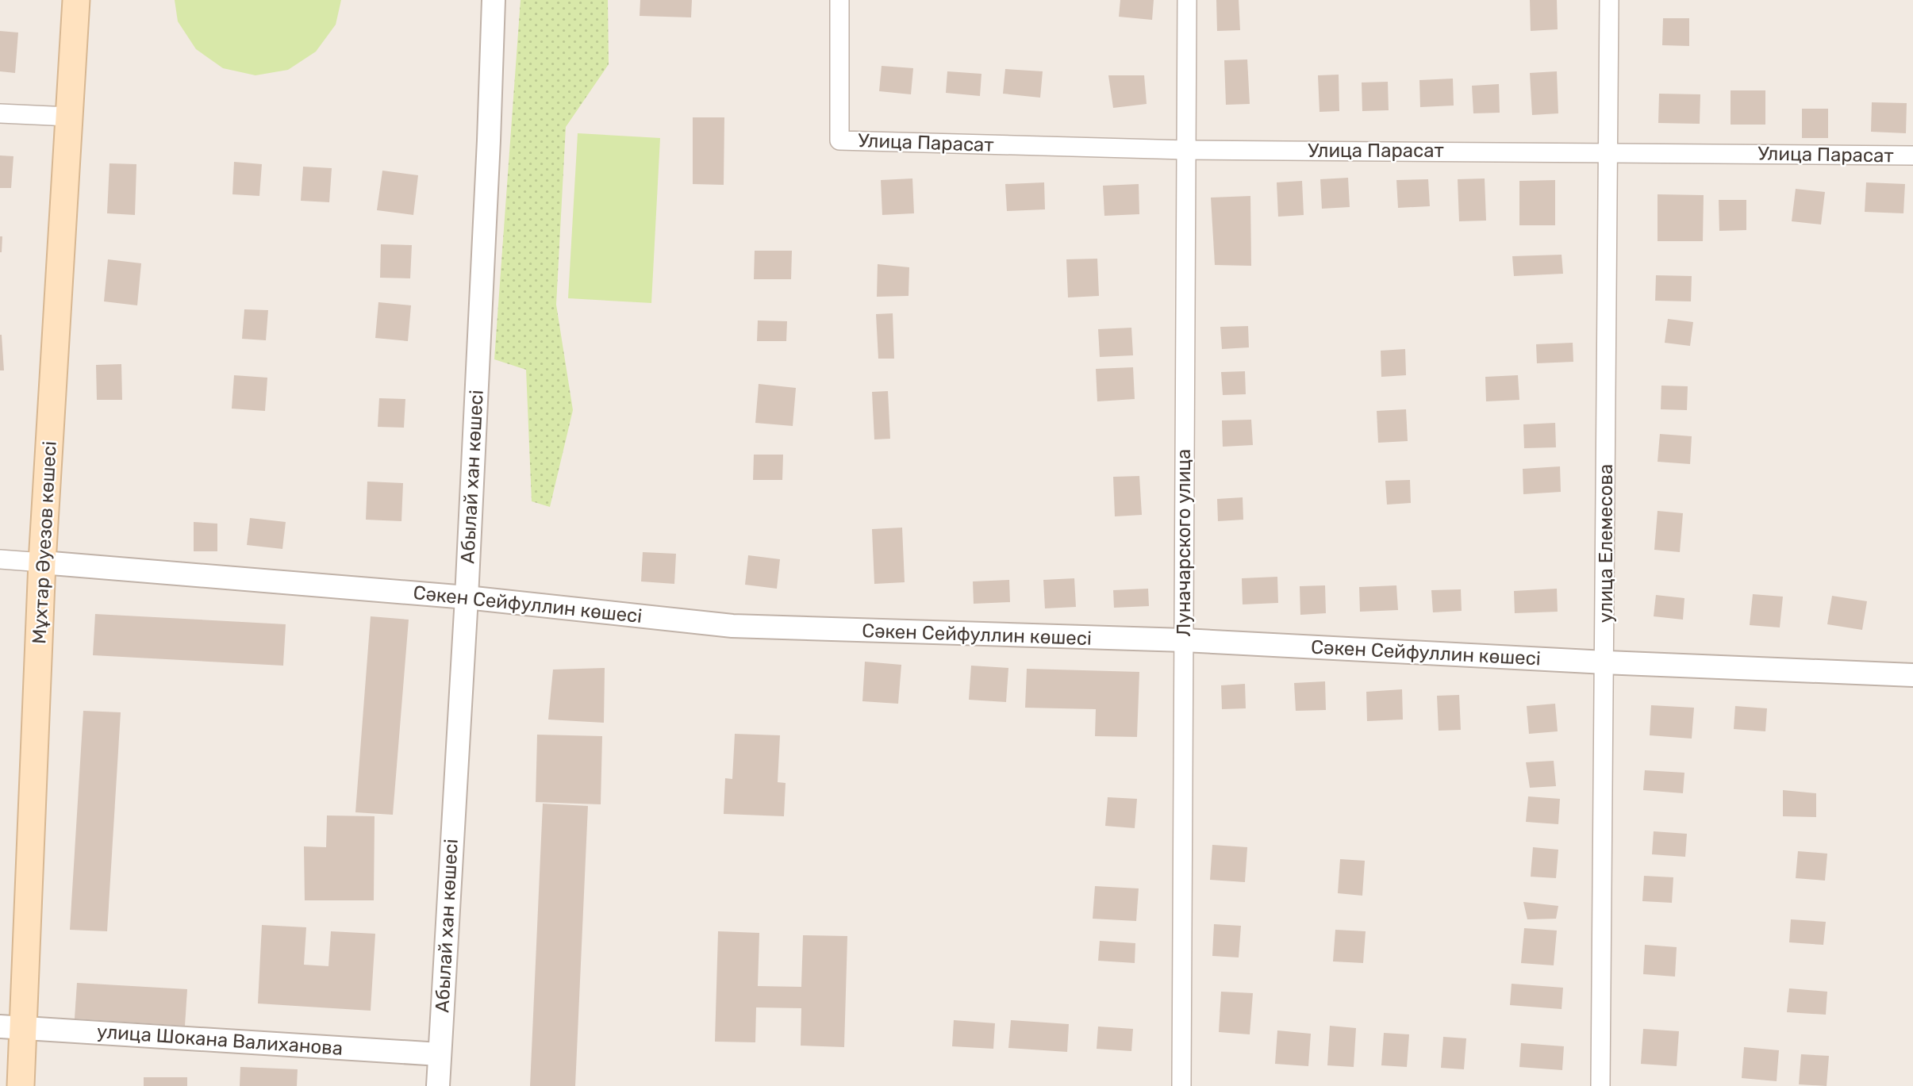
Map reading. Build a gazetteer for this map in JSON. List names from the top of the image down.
{
  "streets": {
    "main road": ["Мұхтар Әуезов көшесі"],
    "street": [
      "Улица Парасат",
      "Абылай хан көшесі",
      "Луначарского улица",
      "улица Елемесова",
      "Сәкен Сейфуллин көшесі",
      "улица Шокана Валиханова"
    ]
  },
  "crossings": [
    ["Улица Парасат", "Луначарского улица"],
    ["Улица Парасат", "улица Елемесова"],
    ["Абылай хан көшесі", "Сәкен Сейфуллин көшесі"],
    ["Абылай хан көшесі", "улица Шокана Валиханова"],
    ["Мұхтар Әуезов көшесі", "Сәкен Сейфуллин көшесі"],
    ["Мұхтар Әуезов көшесі", "улица Шокана Валиханова"],
    ["Луначарского улица", "Сәкен Сейфуллин көшесі"],
    ["улица Елемесова", "Сәкен Сейфуллин көшесі"]
  ]
}
